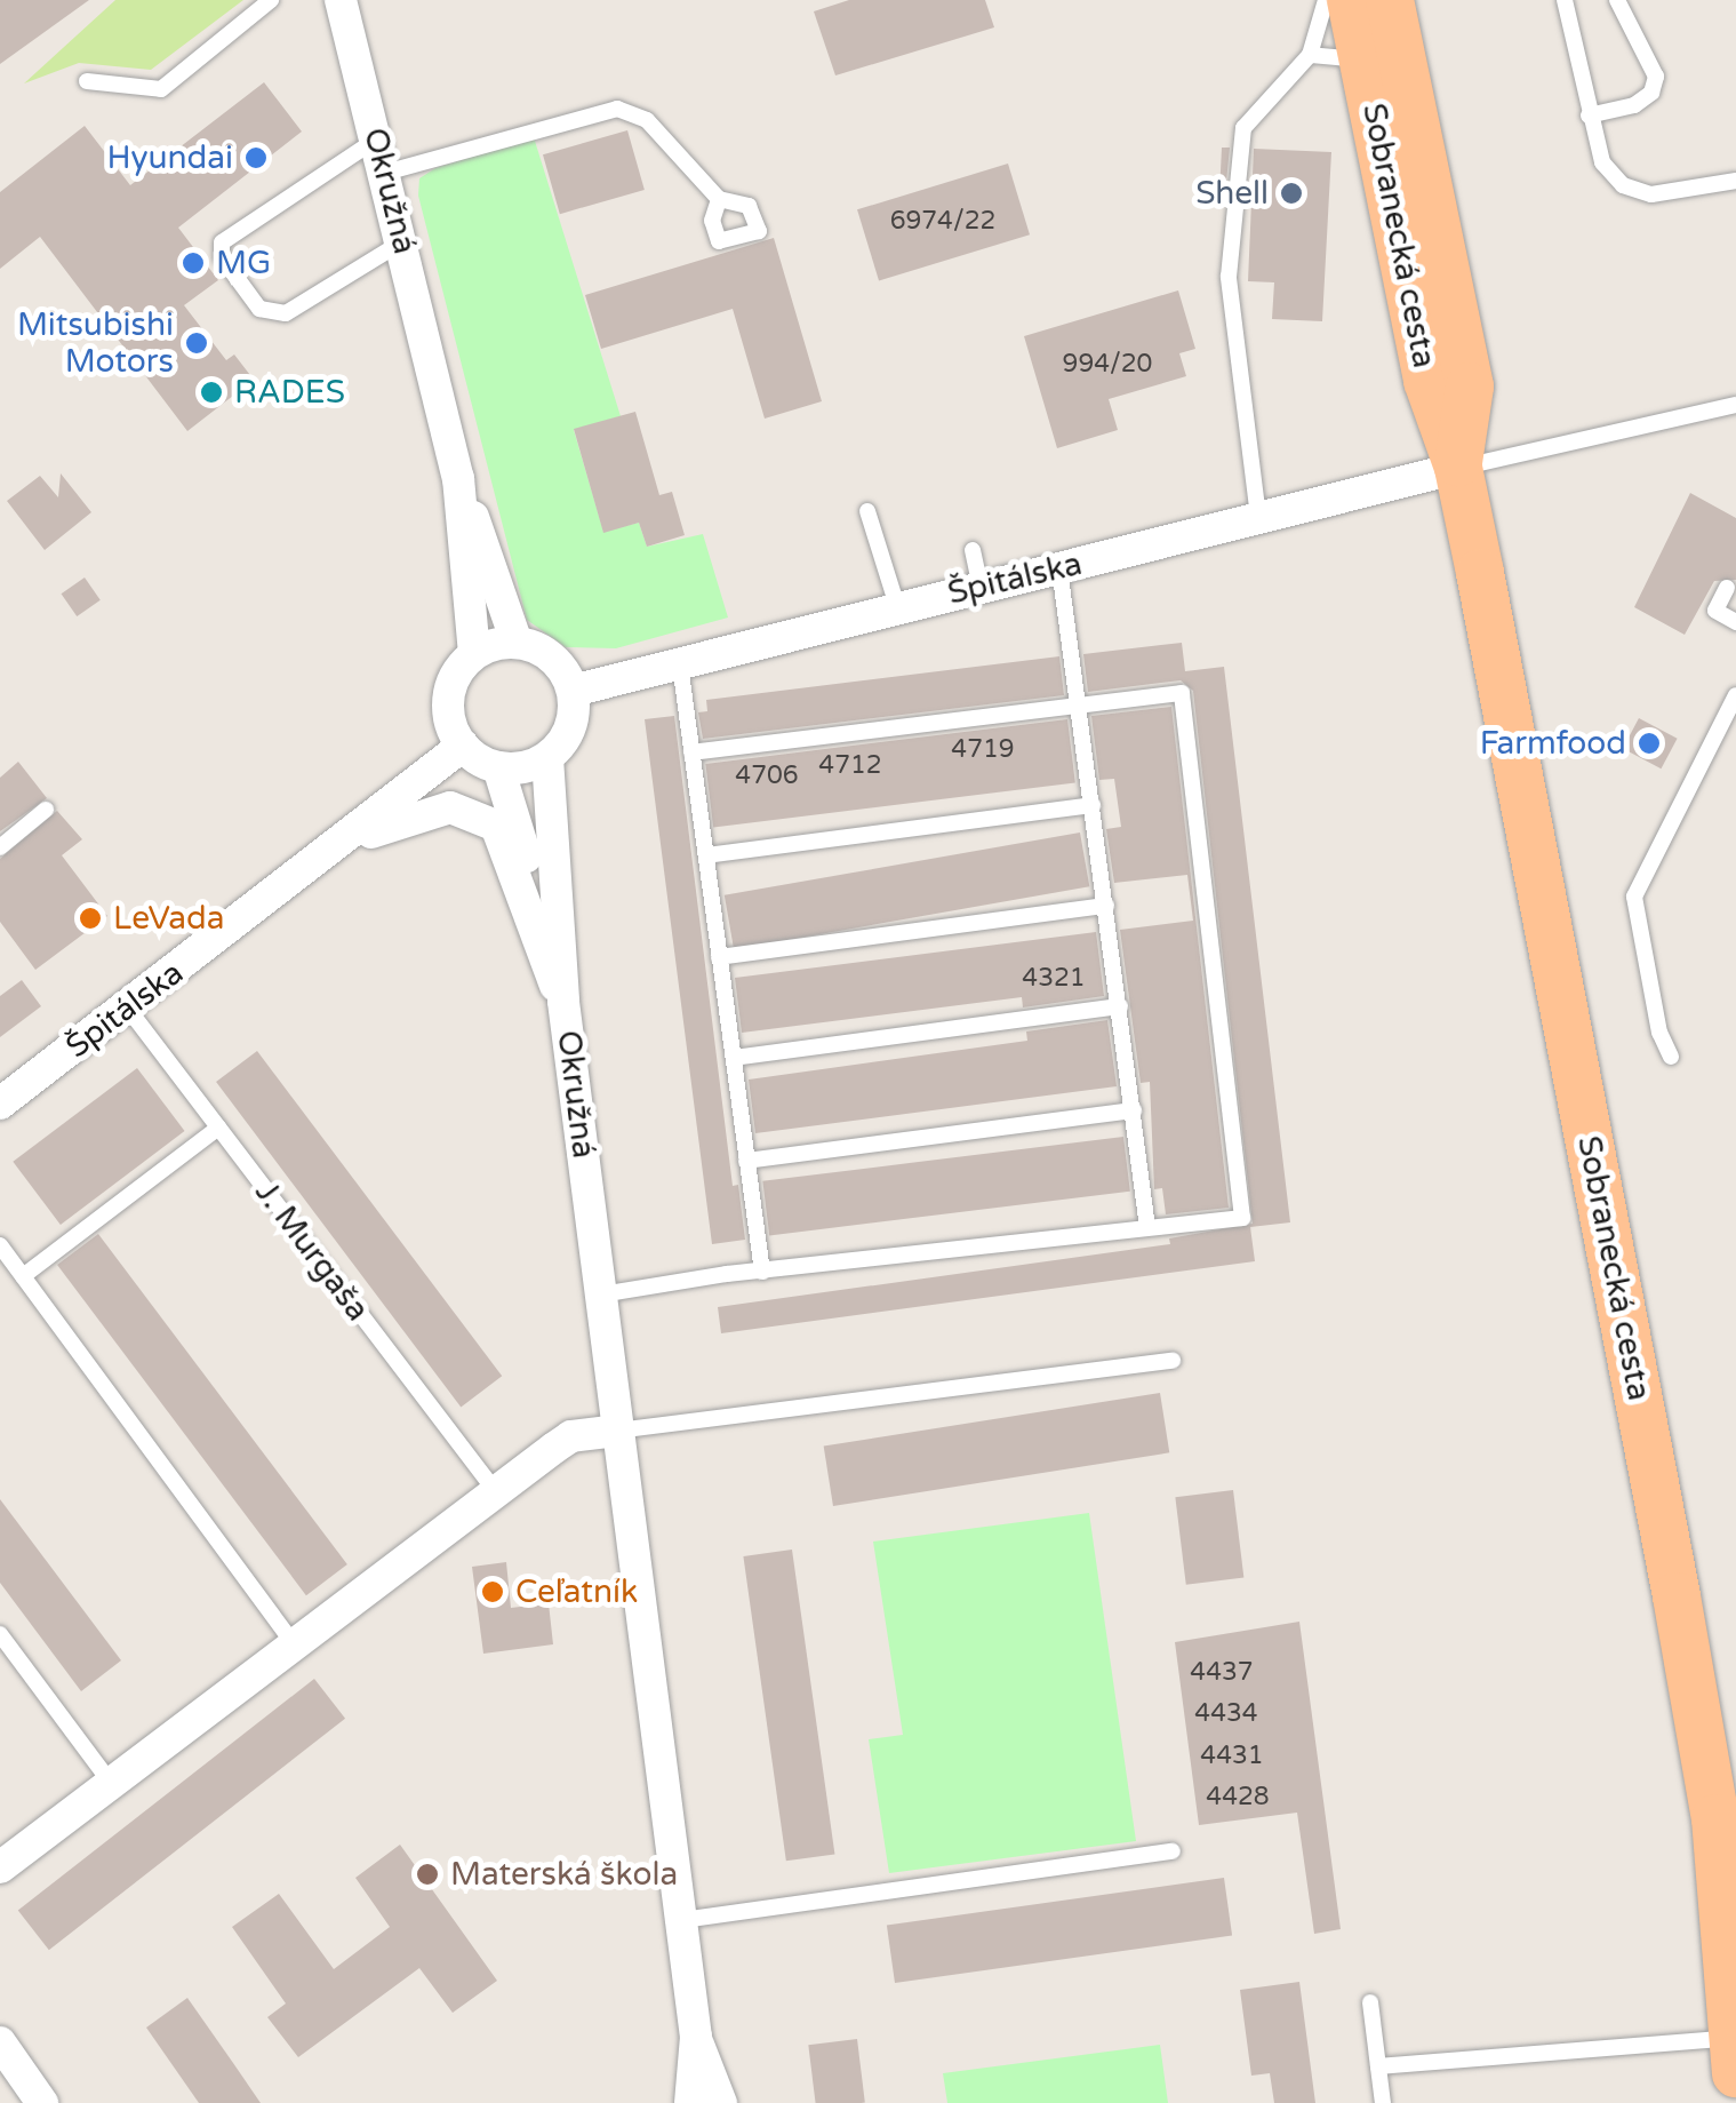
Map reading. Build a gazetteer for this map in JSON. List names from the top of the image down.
{
  "streets": {
    "main road": ["Sobranecká cesta"],
    "street": ["Okružná", "Špitálska"],
    "lane": ["J. Murgaša"]
  },
  "crossings": [
    ["Okružná", "Špitálska"],
    ["Sobranecká cesta", "Špitálska"],
    ["Špitálska", "J. Murgaša"]
  ],
  "places": [
    "Hyundai",
    "Shell",
    "MG",
    "Mitsubishi Motors",
    "RADES",
    "Farmfood",
    "LeVada",
    "Ceľatník",
    "Materská škola"
  ],
  "house_numbers": [
    "6974/22",
    "994/20",
    "4719",
    "4712",
    "4706",
    "4321",
    "4437",
    "4434",
    "4431",
    "4428"
  ]
}
